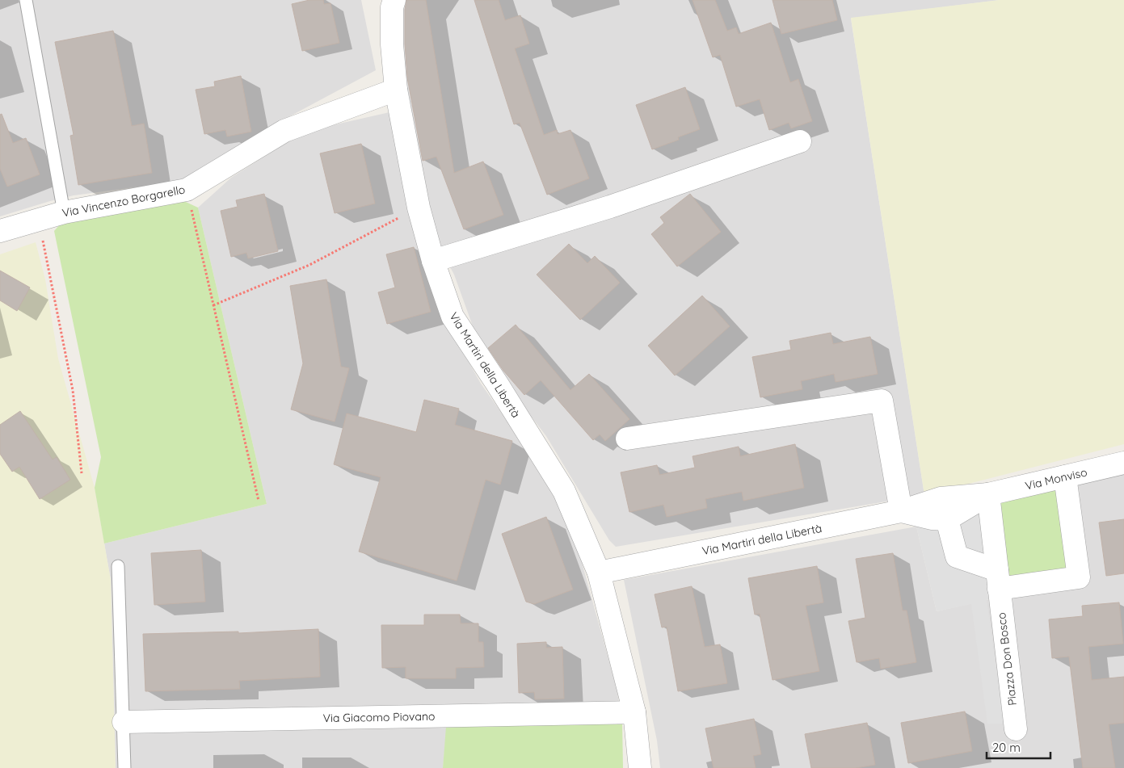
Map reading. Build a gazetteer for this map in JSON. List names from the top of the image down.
{
  "streets": {
    "street": [
      "Via Vincenzo Borgarello",
      "Via Martiri della Libertà",
      "Via Monviso",
      "Piazza Don Bosco",
      "Via Giacomo Piovano"
    ]
  },
  "crossings": [
    ["Via Vincenzo Borgarello", "Via Martiri della Libertà"],
    ["Via Martiri della Libertà", "Via Giacomo Piovano"],
    ["Via Monviso", "Piazza Don Bosco"]
  ],
  "scale_bar": "20 m"
}
